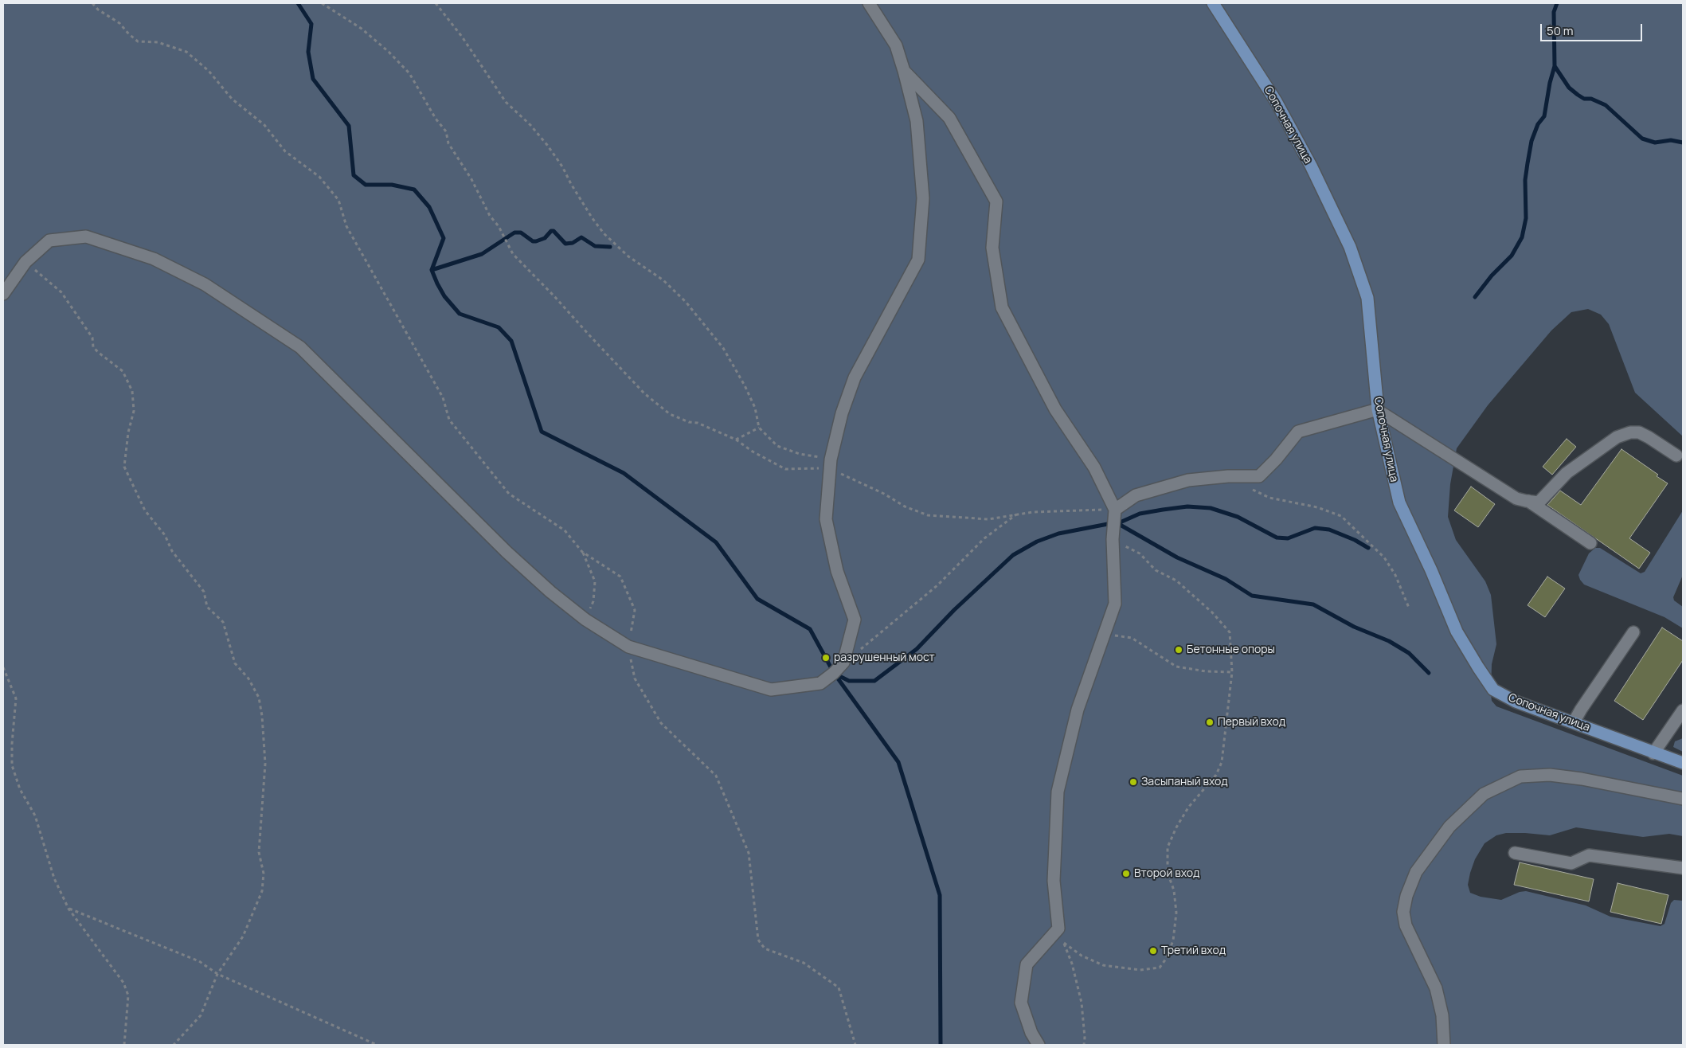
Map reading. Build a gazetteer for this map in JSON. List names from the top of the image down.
{
  "streets": {
    "main road": ["Сопочная улица"]
  },
  "places": [
    "Бетонные опоры",
    "разрушенный мост",
    "Первый вход",
    "Засыпаный вход",
    "Второй вход",
    "Третий вход"
  ],
  "scale_bar": "50 m"
}
